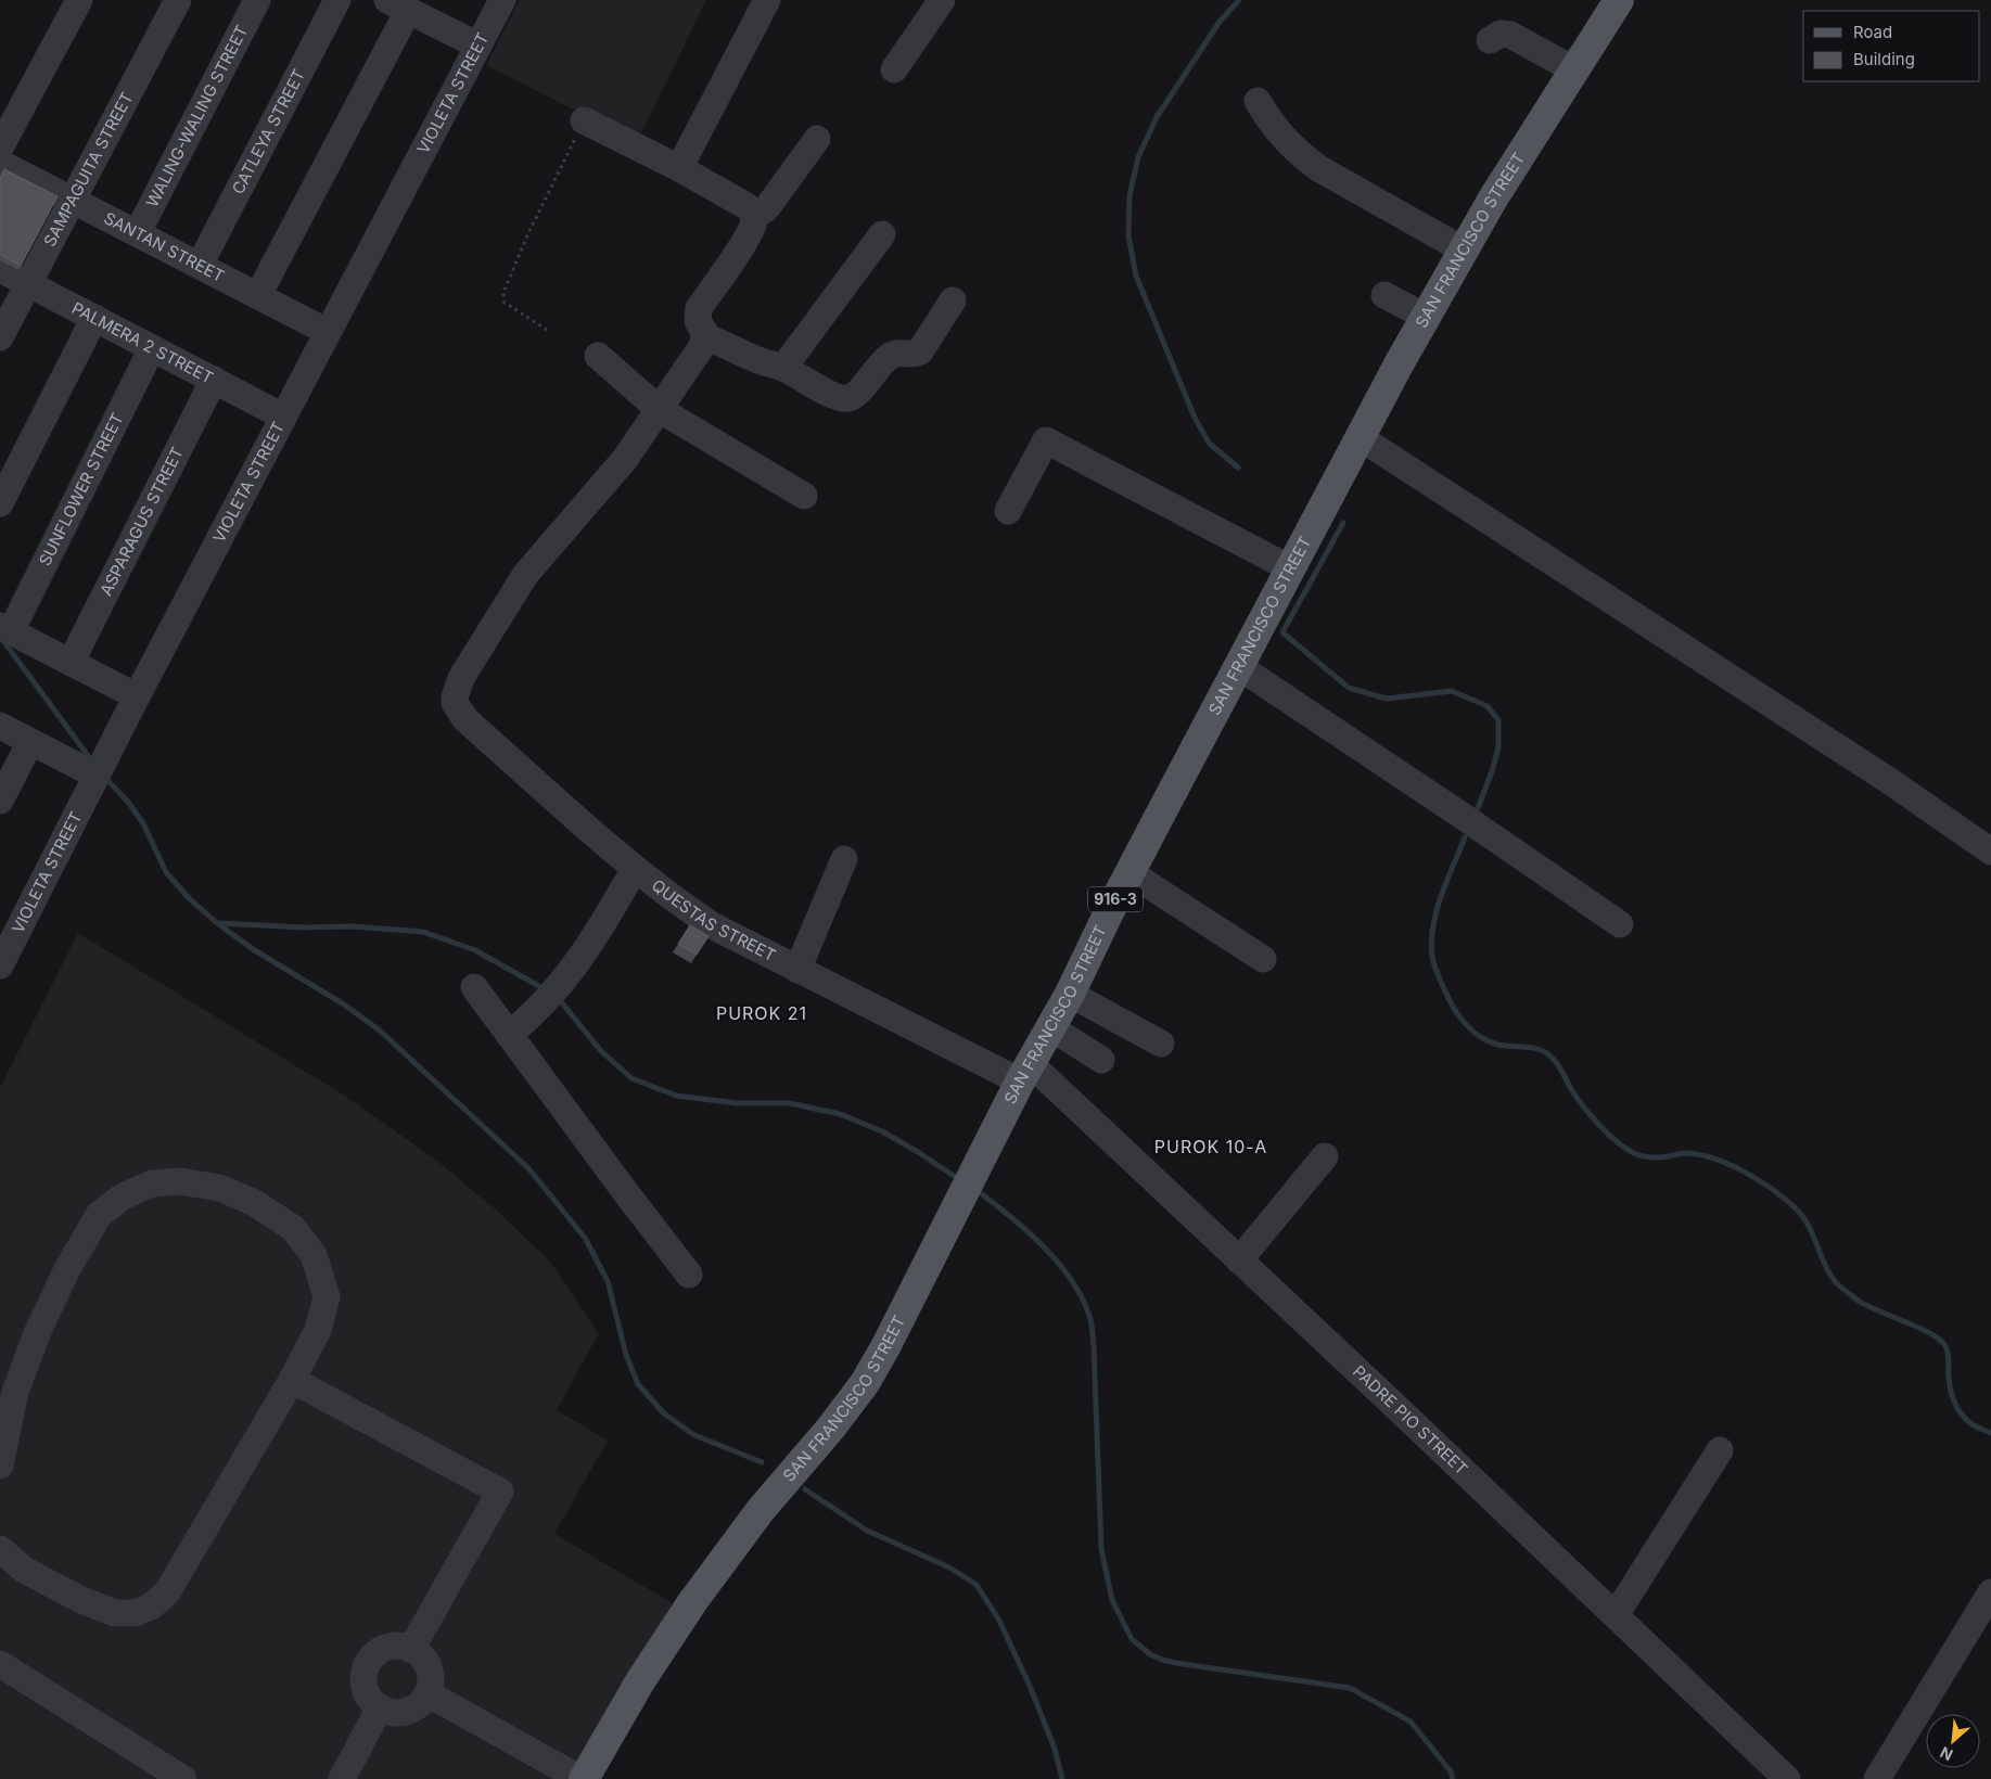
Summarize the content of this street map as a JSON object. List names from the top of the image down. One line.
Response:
{"streets":{"main road":["SAN FRANCISCO STREET","916-3"],"street":["VIOLETA STREET","WALING-WALING STREET","CATLEYA STREET","SAMPAGUITA STREET","SANTAN STREET","PALMERA 2 STREET","SUNFLOWER STREET","ASPARAGUS STREET","QUESTAS STREET","PADRE PIO STREET"]},"crossings":[["VIOLETA STREET","SANTAN STREET"],["VIOLETA STREET","PALMERA 2 STREET"],["WALING-WALING STREET","SANTAN STREET"],["CATLEYA STREET","SANTAN STREET"],["SAMPAGUITA STREET","SANTAN STREET"],["SAMPAGUITA STREET","PALMERA 2 STREET"],["SAN FRANCISCO STREET","QUESTAS STREET"],["SAN FRANCISCO STREET","PADRE PIO STREET"],["PALMERA 2 STREET","SUNFLOWER STREET"],["PALMERA 2 STREET","ASPARAGUS STREET"],["QUESTAS STREET","PADRE PIO STREET"]],"districts":["PUROK 21","PUROK 10-A"],"legend":["Road","Building"],"north":"bottom left"}
